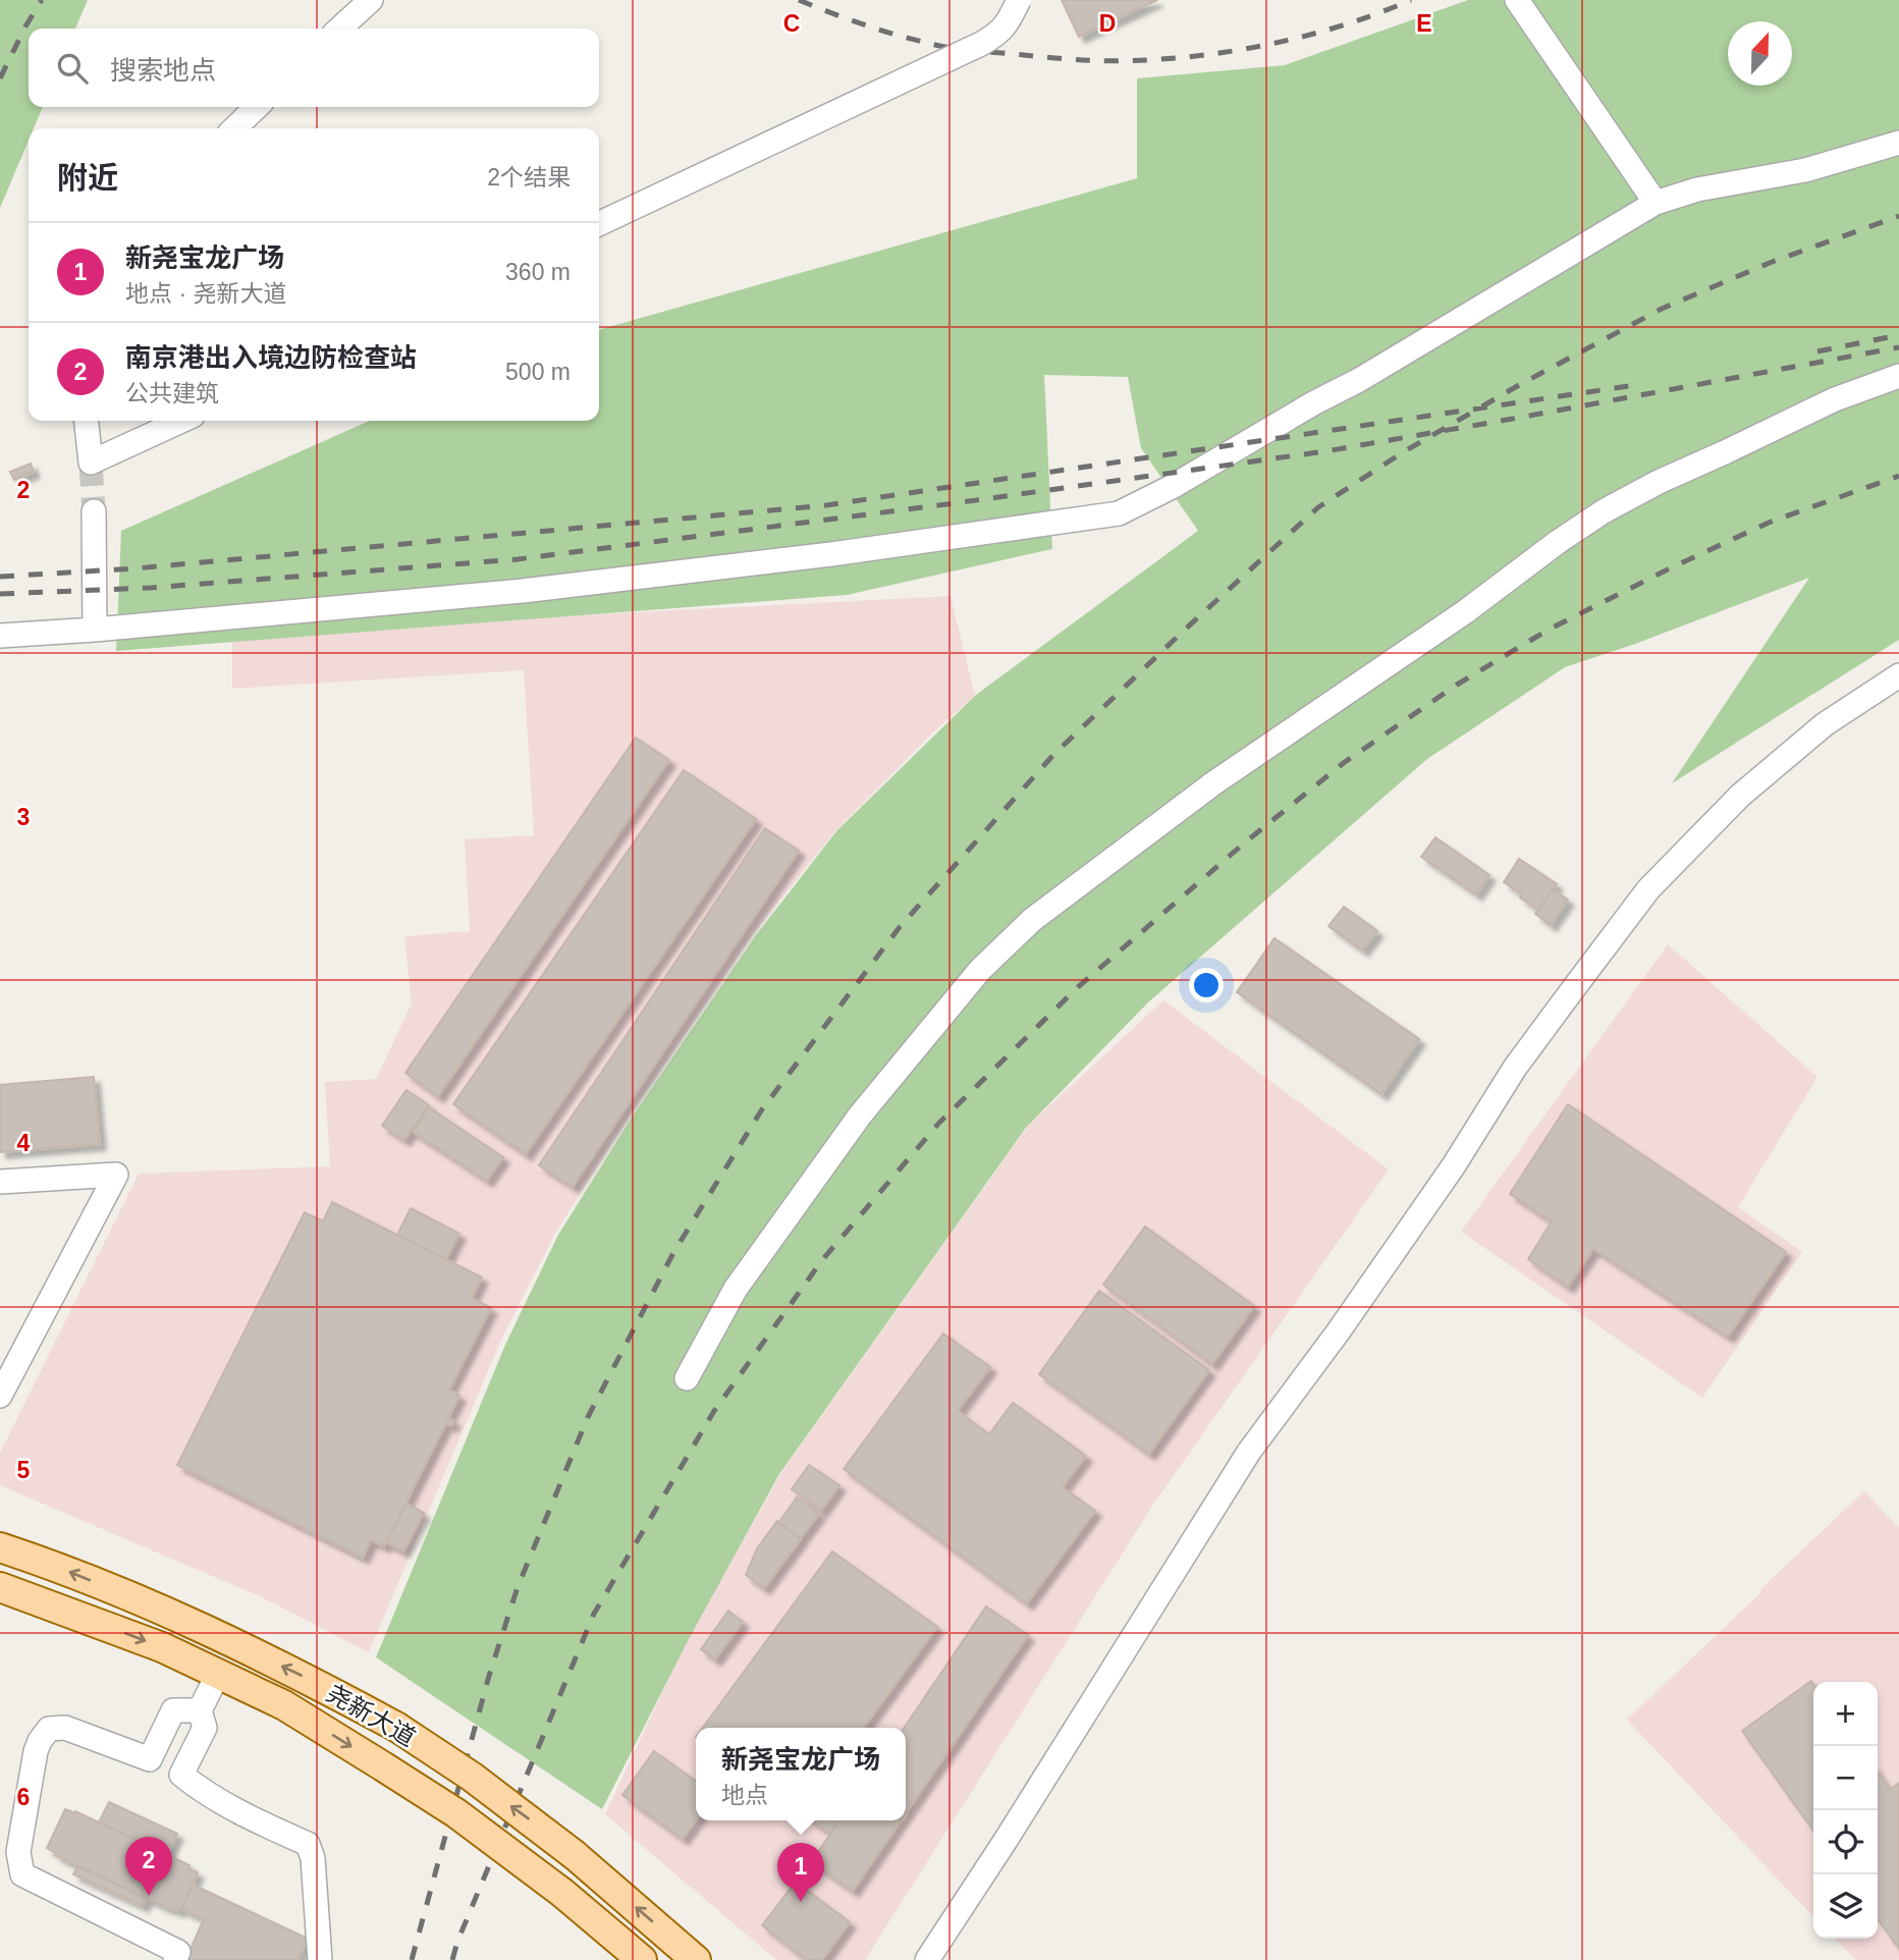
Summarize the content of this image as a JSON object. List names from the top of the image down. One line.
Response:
{"streets":{"main road":["尧新大道"]},"north":"top","page":{"search":"搜索地点","heading":["附近","2个结果"],"list":[{"mark":"1","name":"新尧宝龙广场","note":"地点 · 尧新大道","value":"360 m"},{"mark":"2","name":"南京港出入境边防检查站","note":"公共建筑","value":"500 m"}],"map_buttons":["+","−"],"popup":["新尧宝龙广场","地点"],"pins":["2","1"]},"grid":{"columns":["C","D","E"],"rows":["2","3","4","5","6"]}}
